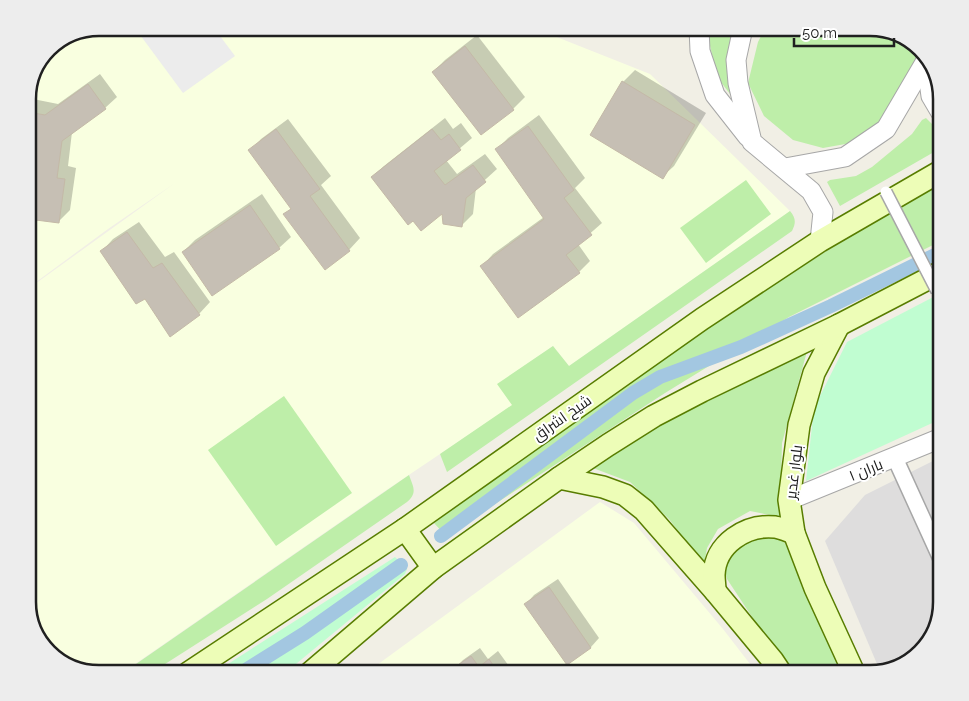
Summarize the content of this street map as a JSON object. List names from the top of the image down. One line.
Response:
{"streets":{"main road":["شیخ اشراق","بلوار غدیر"],"street":["باران ۱"]},"crossings":[["باران ۱","بلوار غدیر"]],"scale_bar":"50 m"}
